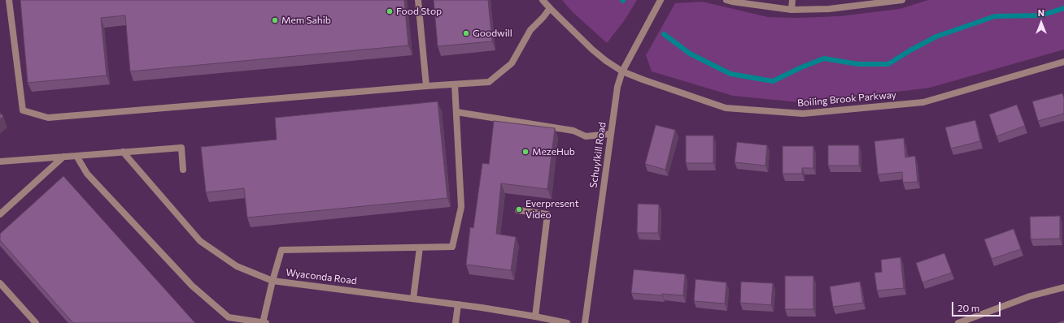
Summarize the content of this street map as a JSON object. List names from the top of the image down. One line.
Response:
{"streets":{"street":["Boiling Brook Parkway","Schuylkill Road","Wyaconda Road"]},"crossings":[["Boiling Brook Parkway","Schuylkill Road"]],"places":["Food Stop","Mem Sahib","Goodwill","MezeHub","Everpresent Video"],"scale_bar":"20 m","north":"top"}
